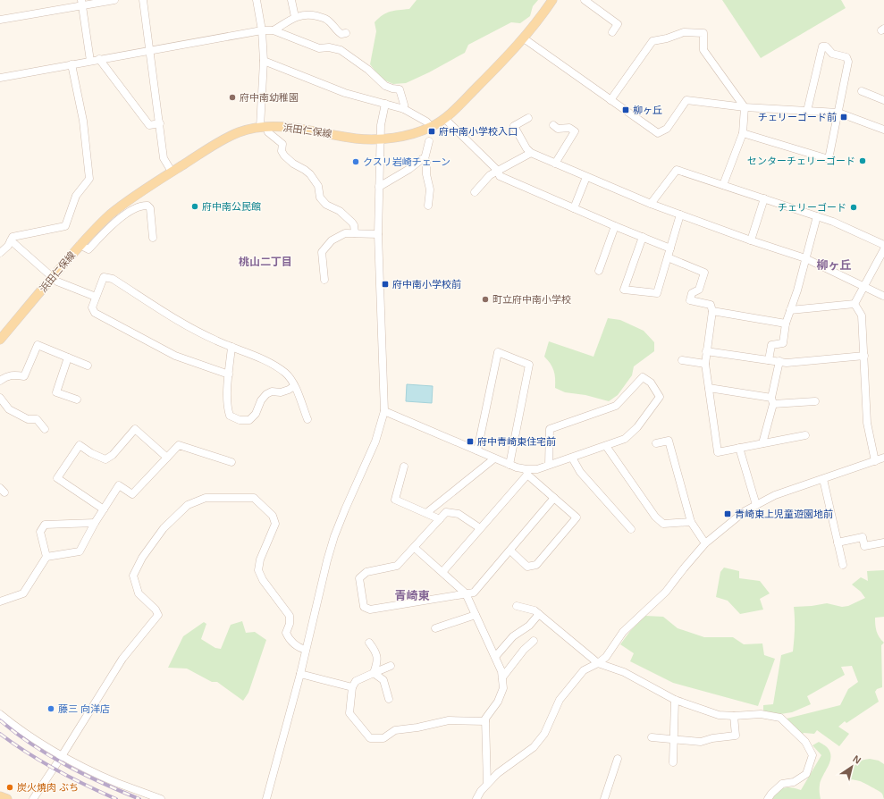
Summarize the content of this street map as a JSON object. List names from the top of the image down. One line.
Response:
{"streets":{"main road":["浜田仁保線"]},"districts":["桃山二丁目","柳ヶ丘","青崎東"],"places":{"other":["府中南幼稚園","センターチェリーゴード","クスリ岩崎チェーン","府中南公民館","チェリーゴード","町立府中南小学校","藤三 向洋店","炭火焼肉 ぶち"],"transit":["柳ヶ丘","チェリーゴード前","府中南小学校入口","府中南小学校前","府中青崎東住宅前","青崎東上児童遊園地前"]},"north":"top right"}
